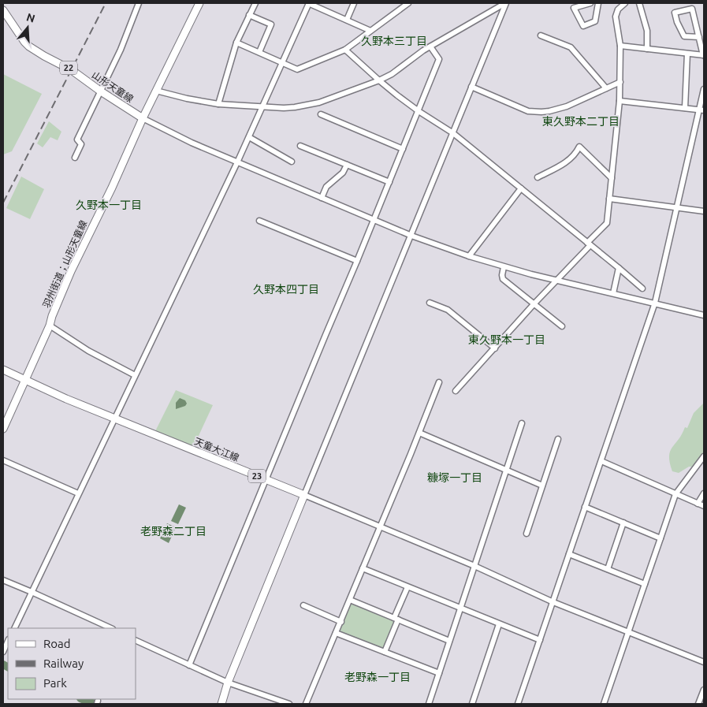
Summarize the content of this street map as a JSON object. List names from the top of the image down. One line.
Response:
{"streets":{"main road":["22","山形天童線","羽州街道；山形天童線","天童大江線","23"]},"crossings":[["山形天童線","羽州街道；山形天童線"],["羽州街道；山形天童線","天童大江線"]],"districts":["久野本三丁目","東久野本二丁目","久野本一丁目","久野本四丁目","東久野本一丁目","糠塚一丁目","老野森二丁目","老野森一丁目"],"legend":["Road","Railway","Park"],"north":"top"}
